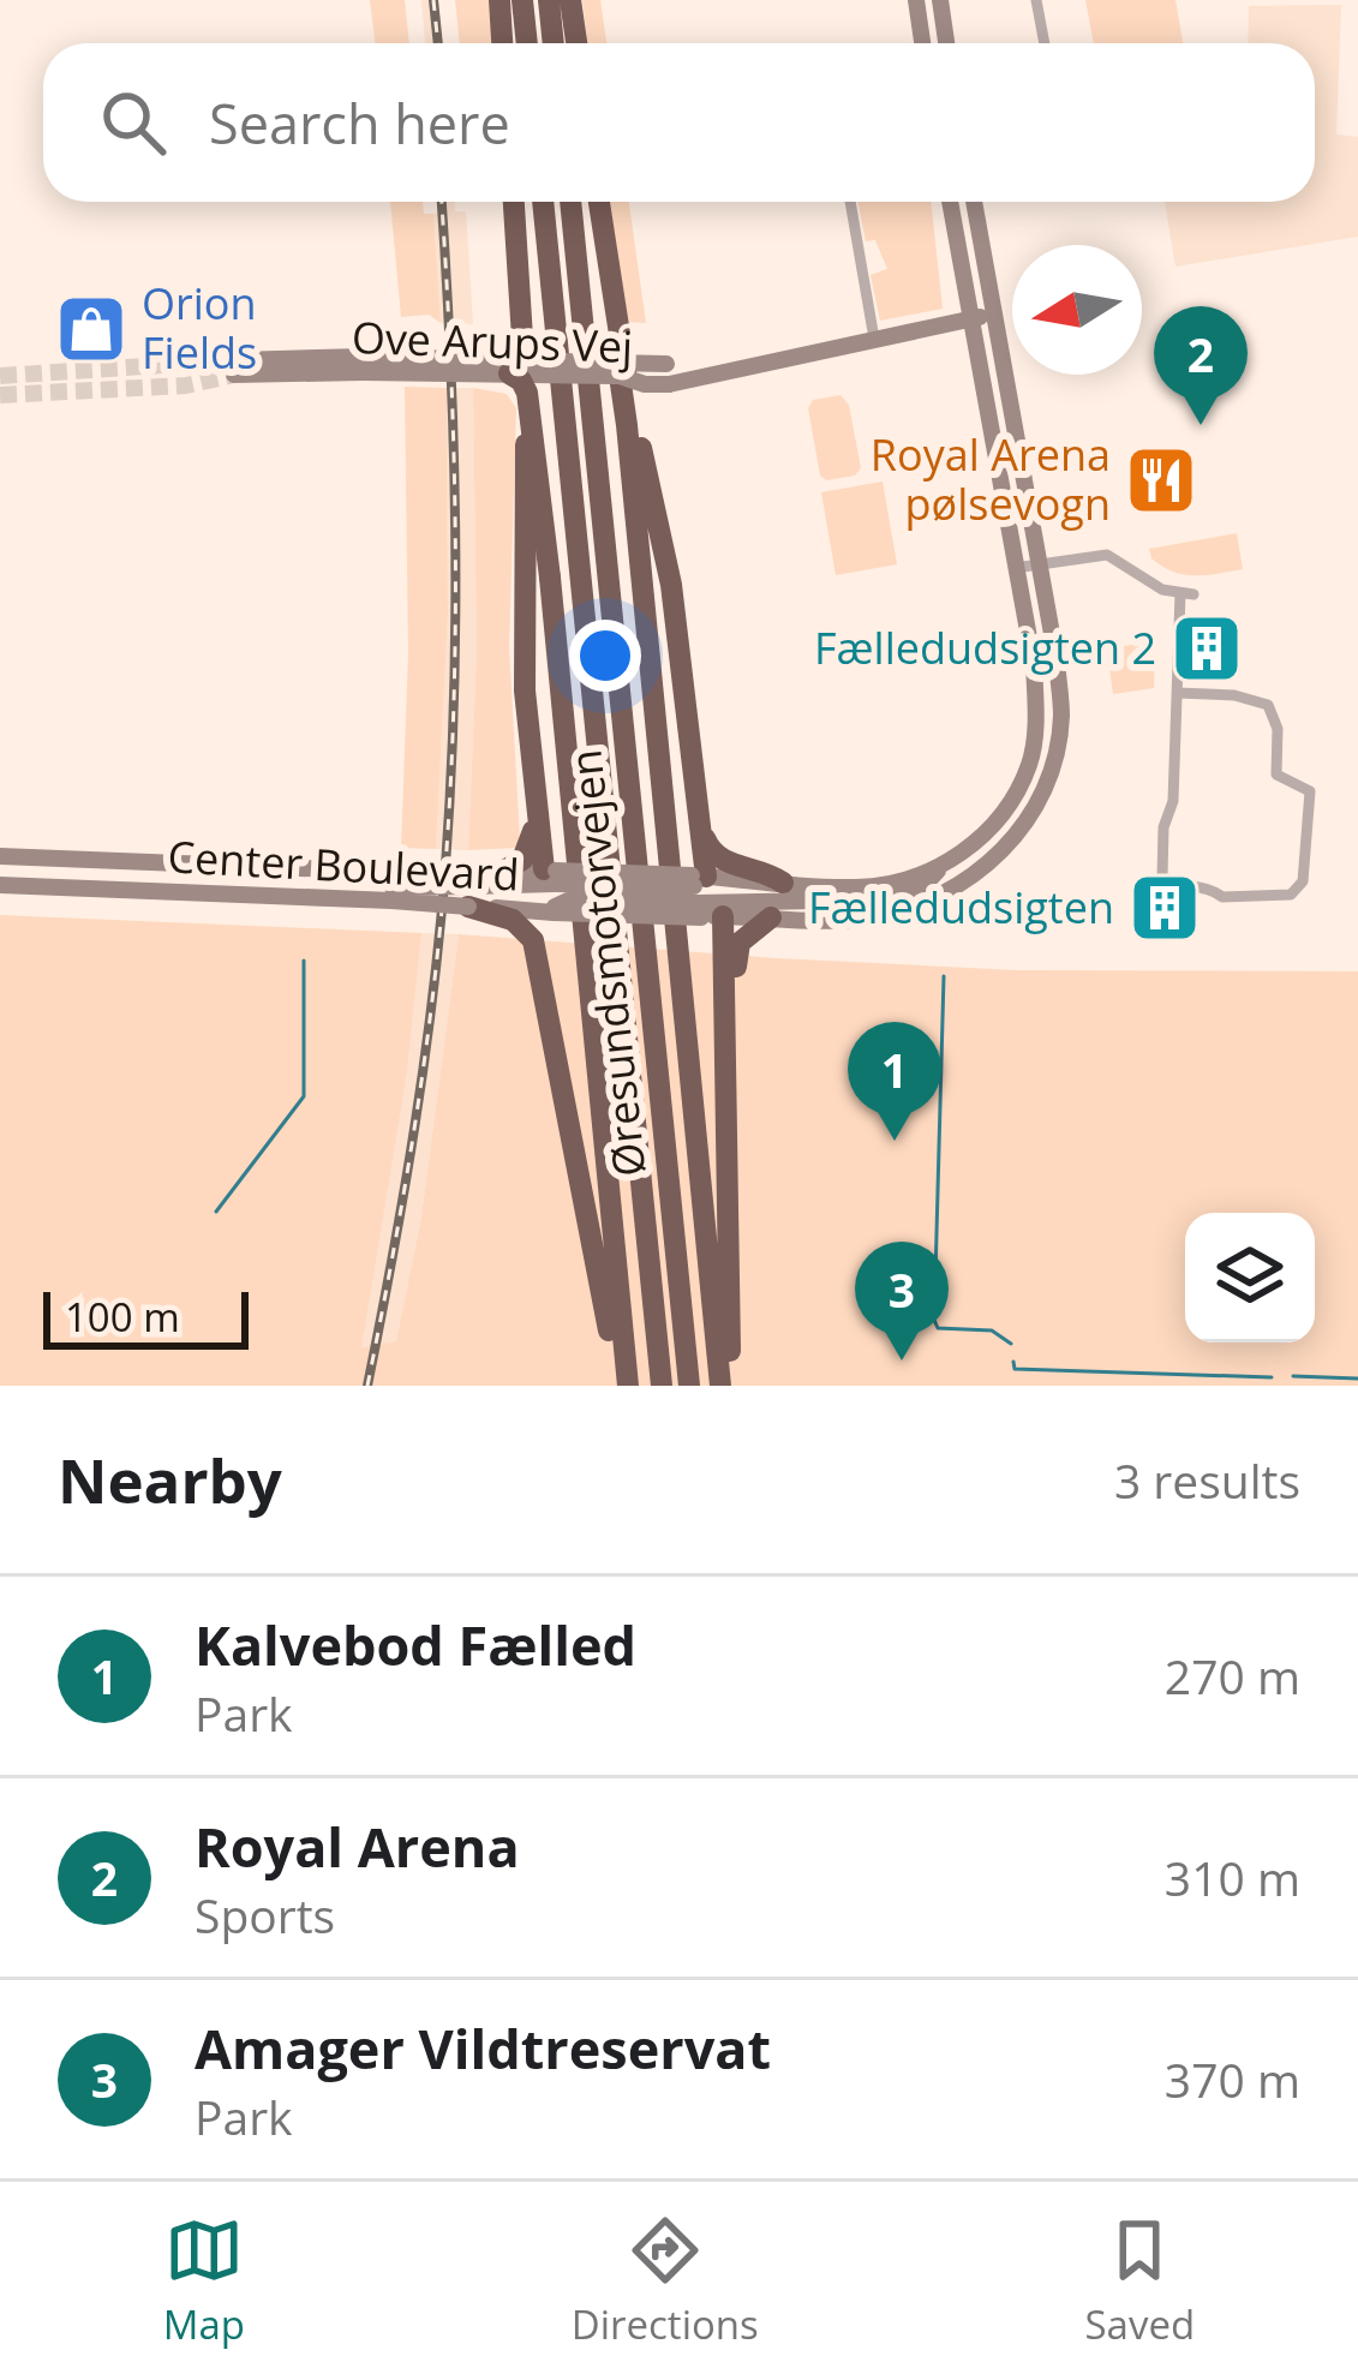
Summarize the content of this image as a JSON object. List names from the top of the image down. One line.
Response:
{"streets":{"highway":["Øresundsmotorvejen"],"street":["Ove Arups Vej","Center Boulevard"]},"crossings":[["Ove Arups Vej","Center Boulevard"]],"places":{"shop":["Orion Fields"],"restaurant":["Royal Arena pølsevogn"],"building":["Fælledudsigten 2","Fælledudsigten"]},"scale_bar":"100 m","north":"left","page":{"search":"Search here","pins":["2","1","3"],"scale":"100 m","heading":["Nearby","3 results"],"list":[{"mark":"1","name":"Kalvebod Fælled","note":"Park","value":"270 m"},{"mark":"2","name":"Royal Arena","note":"Sports","value":"310 m"},{"mark":"3","name":"Amager Vildtreservat","note":"Park","value":"370 m"}],"nav":["Map","Directions","Saved"]}}
